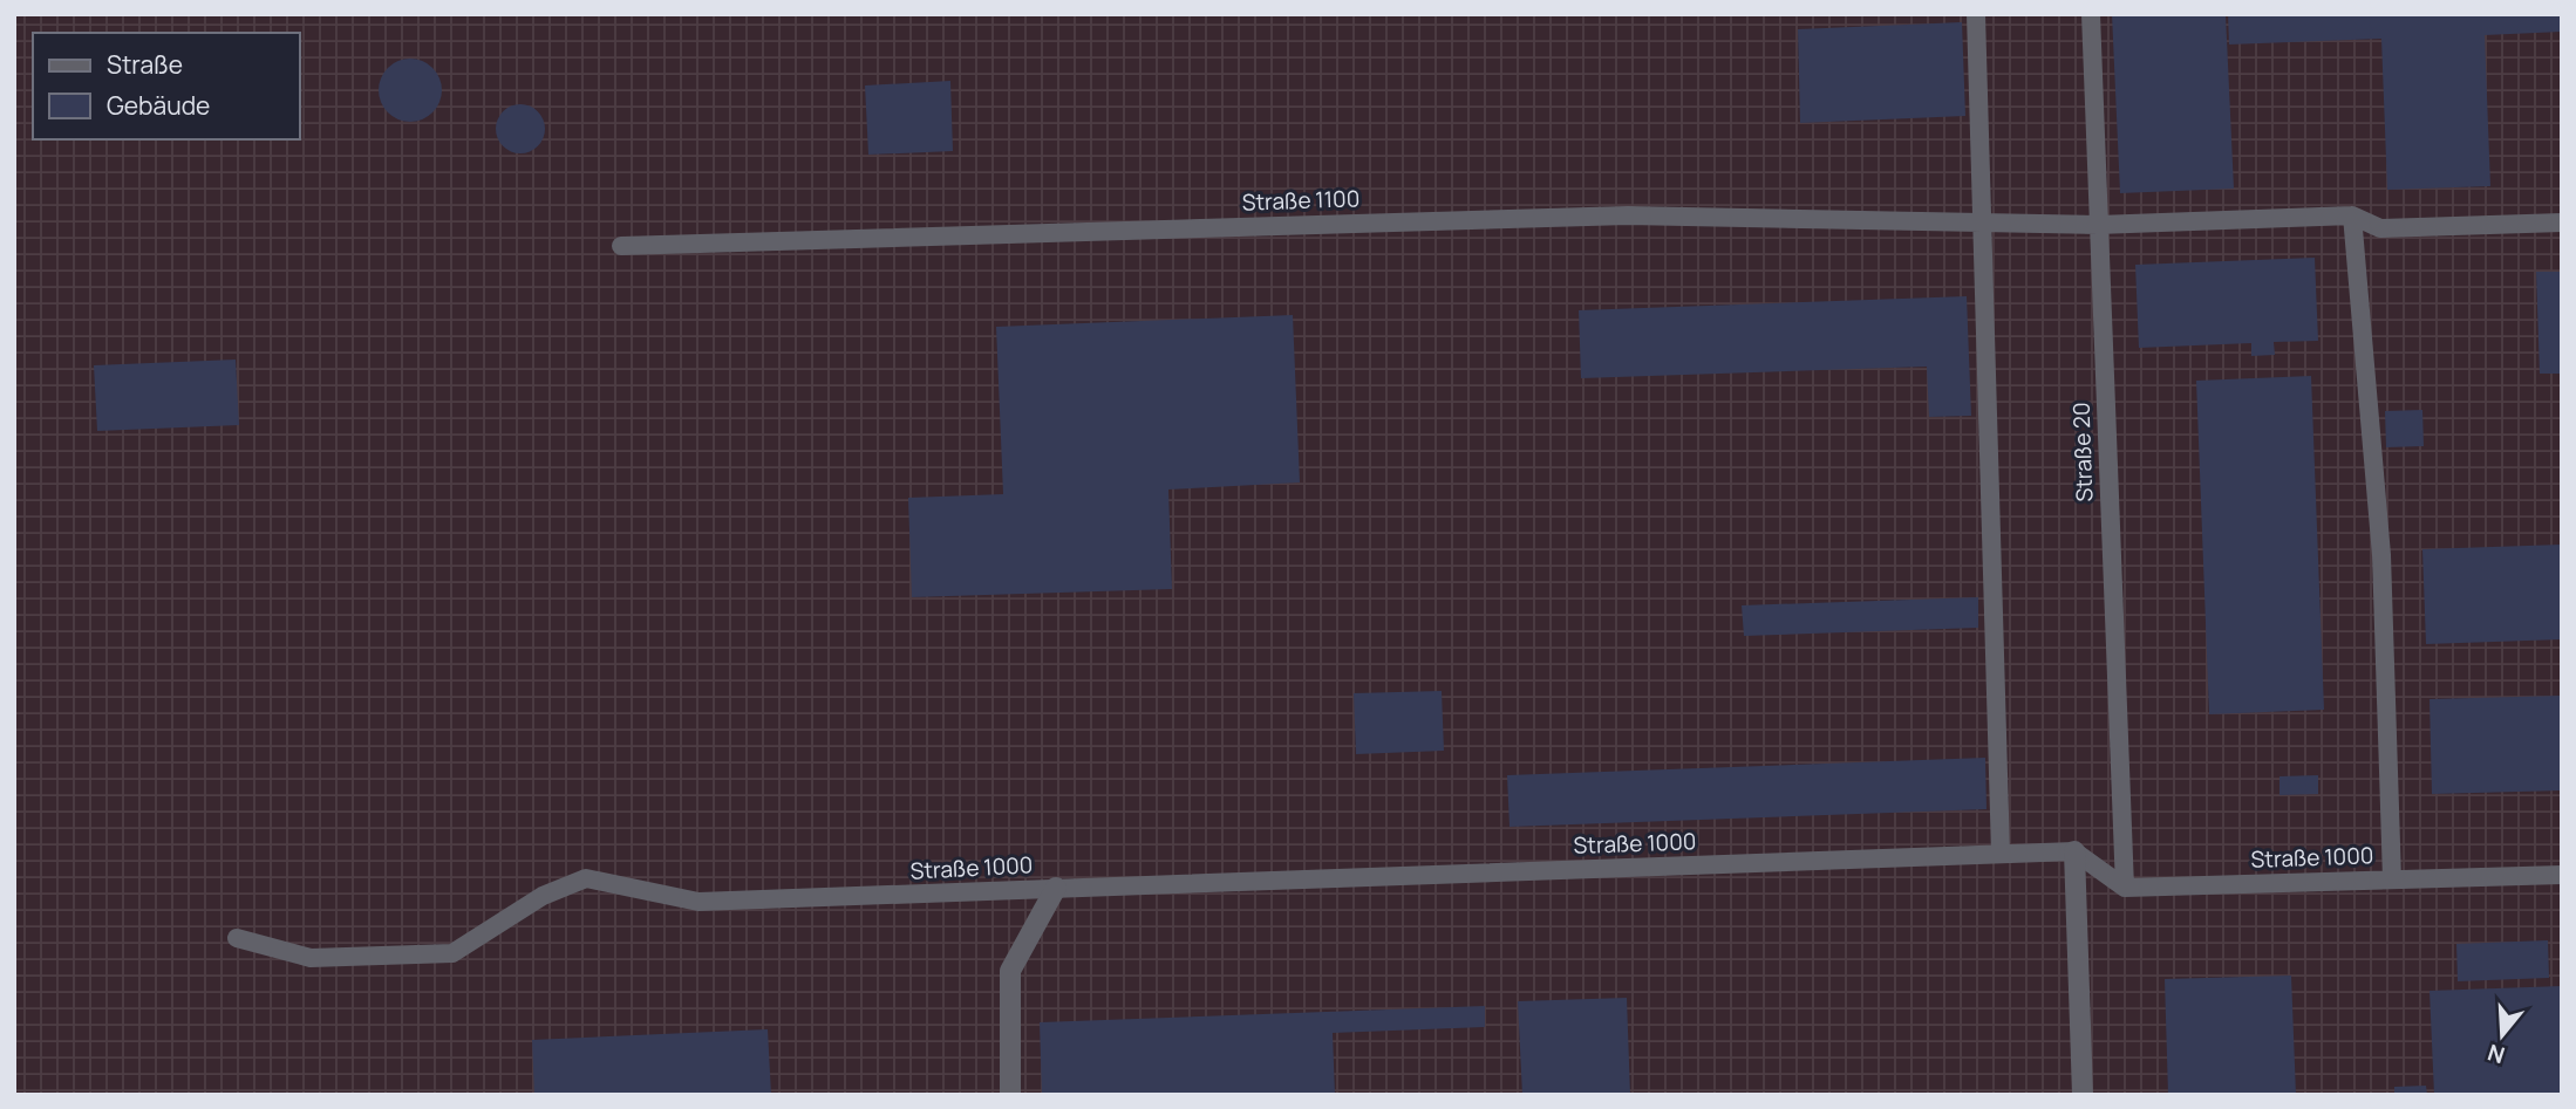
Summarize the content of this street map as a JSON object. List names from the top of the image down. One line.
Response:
{"streets":{"lane":["Straße 1100","Straße 20","Straße 1000"]},"crossings":[["Straße 1100","Straße 20"],["Straße 20","Straße 1000"]],"legend":["Straße","Gebäude"],"north":"bottom"}
